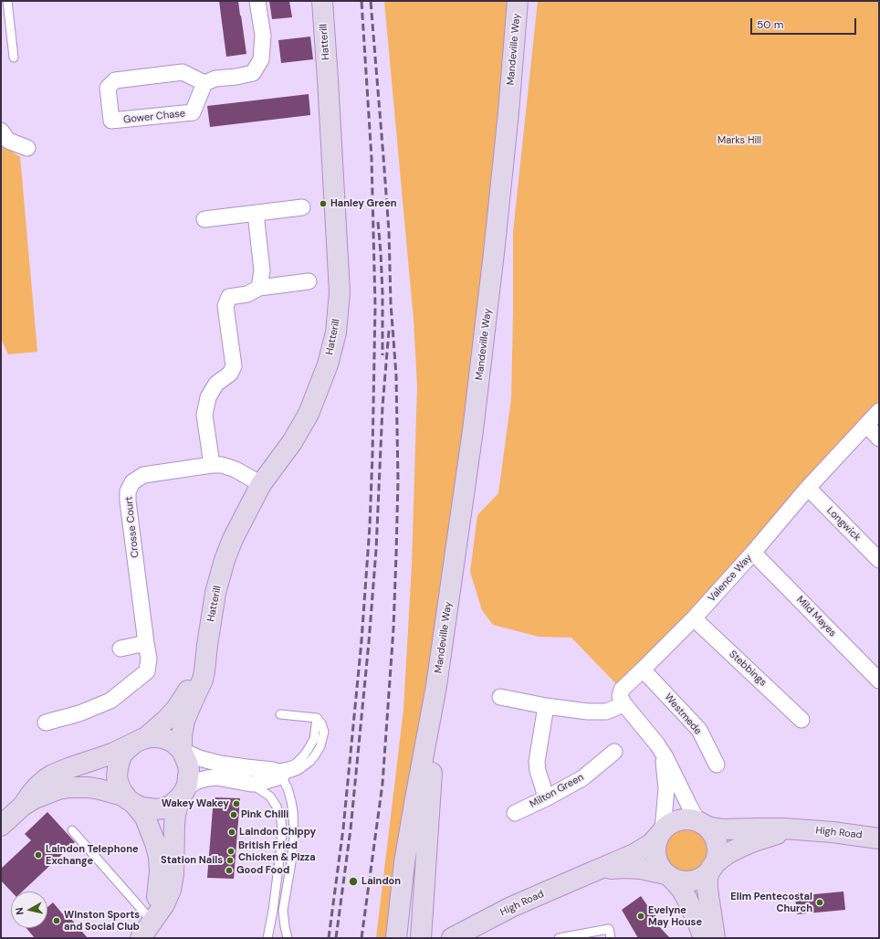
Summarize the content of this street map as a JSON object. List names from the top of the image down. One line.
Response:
{"streets":{"street":["Hatterill","Mandeville Way","Gower Chase","Longwick","Crosse Court","Valence Way","Mild Mayes","Stebbings","Westmede","Milton Green","High Road"]},"crossings":[["Hatterill","Crosse Court"],["Longwick","Valence Way"],["Valence Way","Mild Mayes"],["Valence Way","Stebbings"],["Valence Way","Westmede"]],"parks":["Marks Hill"],"places":["Hanley Green","Wakey Wakey","Pink Chilli","Laindon Chippy","British Fried Chicken & Pizza","Laindon Telephone Exchange","Station Nails","Good Food","Laindon","Elim Pentecostal Church","Evelyne May House","Winston Sports and Social Club"],"scale_bar":"50 m","north":"left"}
